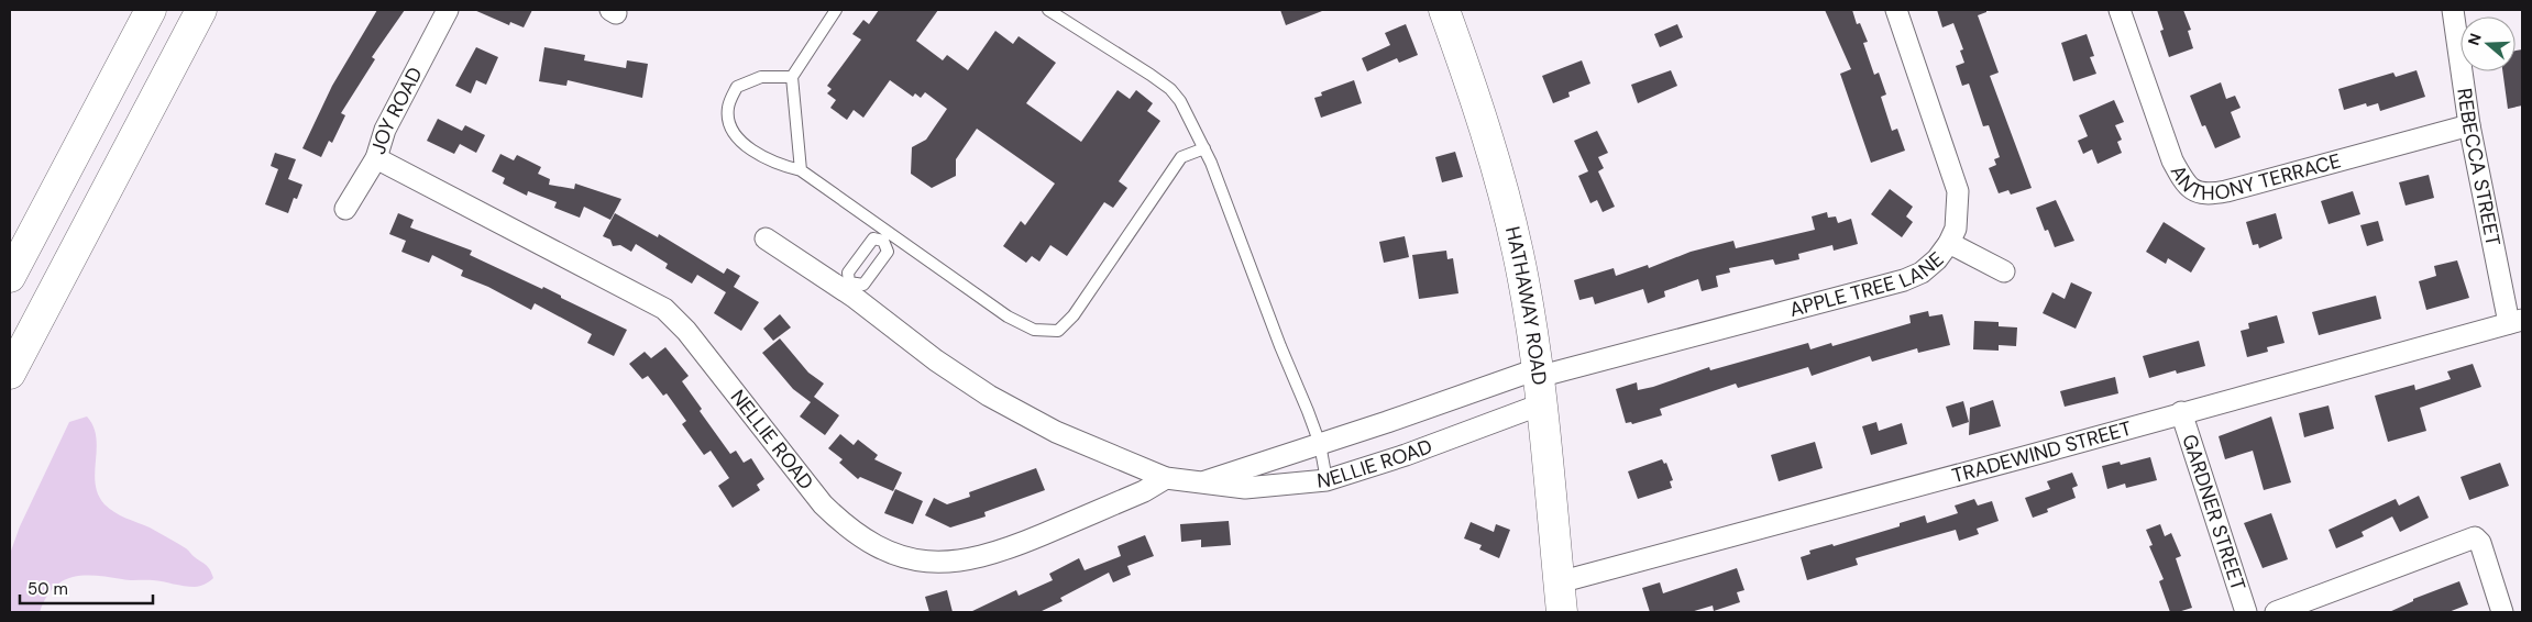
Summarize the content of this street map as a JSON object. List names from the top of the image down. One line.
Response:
{"streets":{"main road":["HATHAWAY ROAD"],"street":["JOY ROAD","ANTHONY TERRACE","REBECCA STREET","APPLE TREE LANE","NELLIE ROAD","TRADEWIND STREET","GARDNER STREET"]},"crossings":[["JOY ROAD","NELLIE ROAD"],["ANTHONY TERRACE","REBECCA STREET"],["REBECCA STREET","TRADEWIND STREET"],["APPLE TREE LANE","HATHAWAY ROAD"],["APPLE TREE LANE","NELLIE ROAD"],["HATHAWAY ROAD","NELLIE ROAD"],["HATHAWAY ROAD","TRADEWIND STREET"],["TRADEWIND STREET","GARDNER STREET"]],"scale_bar":"50 m","north":"left"}
